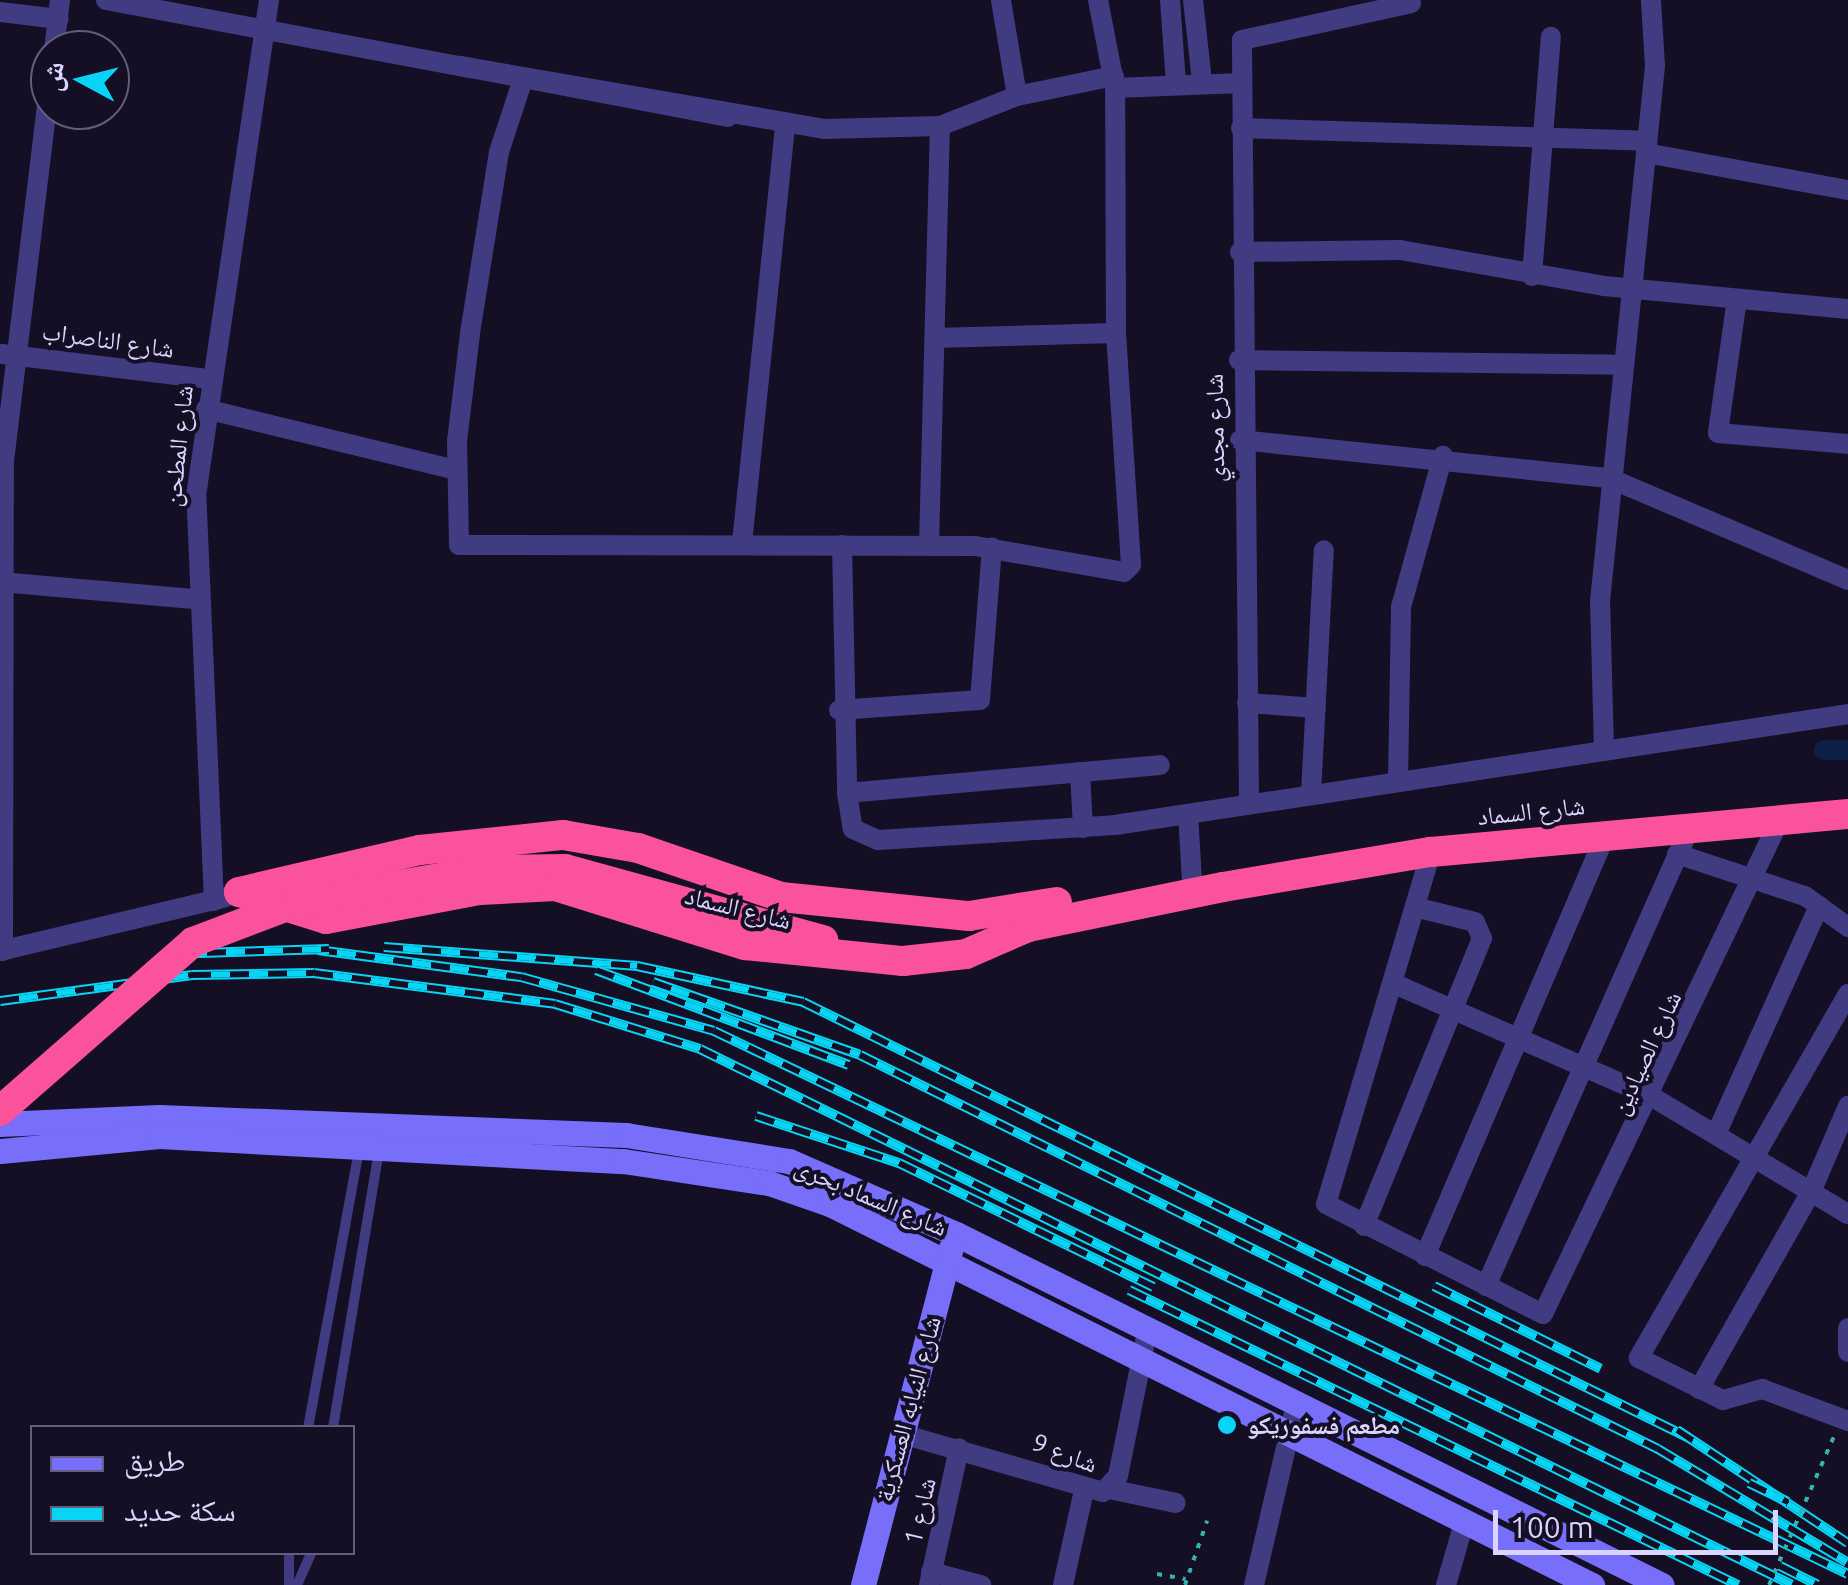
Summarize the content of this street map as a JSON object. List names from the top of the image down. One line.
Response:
{"streets":{"highway":["شارع السماد"],"street":["شارع الناصراب","شارع مجدي","شارع المطحن","شارع الصيادين","شارع السماد بحرى","شارع النيابه العسكرية","شارع 9","شارع 1"]},"crossings":[["شارع الناصراب","شارع المطحن"],["شارع المطحن","شارع السماد"],["شارع السماد","شارع الصيادين"],["شارع السماد بحرى","شارع النيابه العسكرية"],["شارع السماد بحرى","شارع 9"],["شارع النيابه العسكرية","شارع 9"],["شارع 9","شارع 1"]],"places":["مطعم فسفوريكو"],"legend":["طريق","سكة حديد"],"scale_bar":"100 m","north":"left"}
